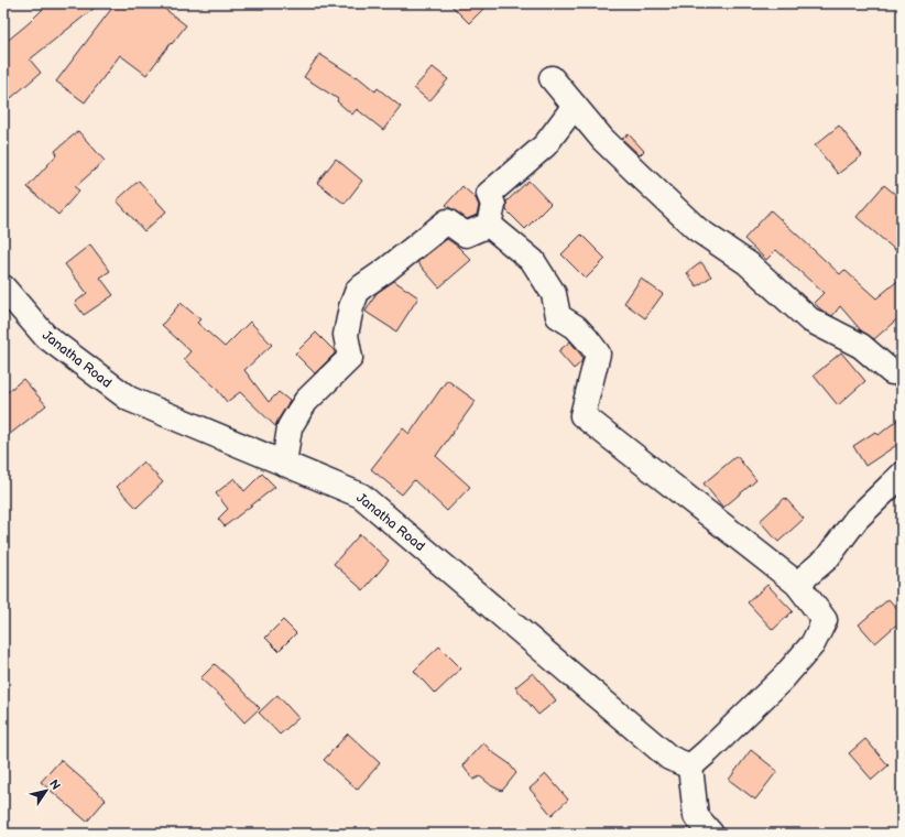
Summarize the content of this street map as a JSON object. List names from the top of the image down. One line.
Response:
{"streets":{"street":["Janatha Road"]},"north":"top right"}
